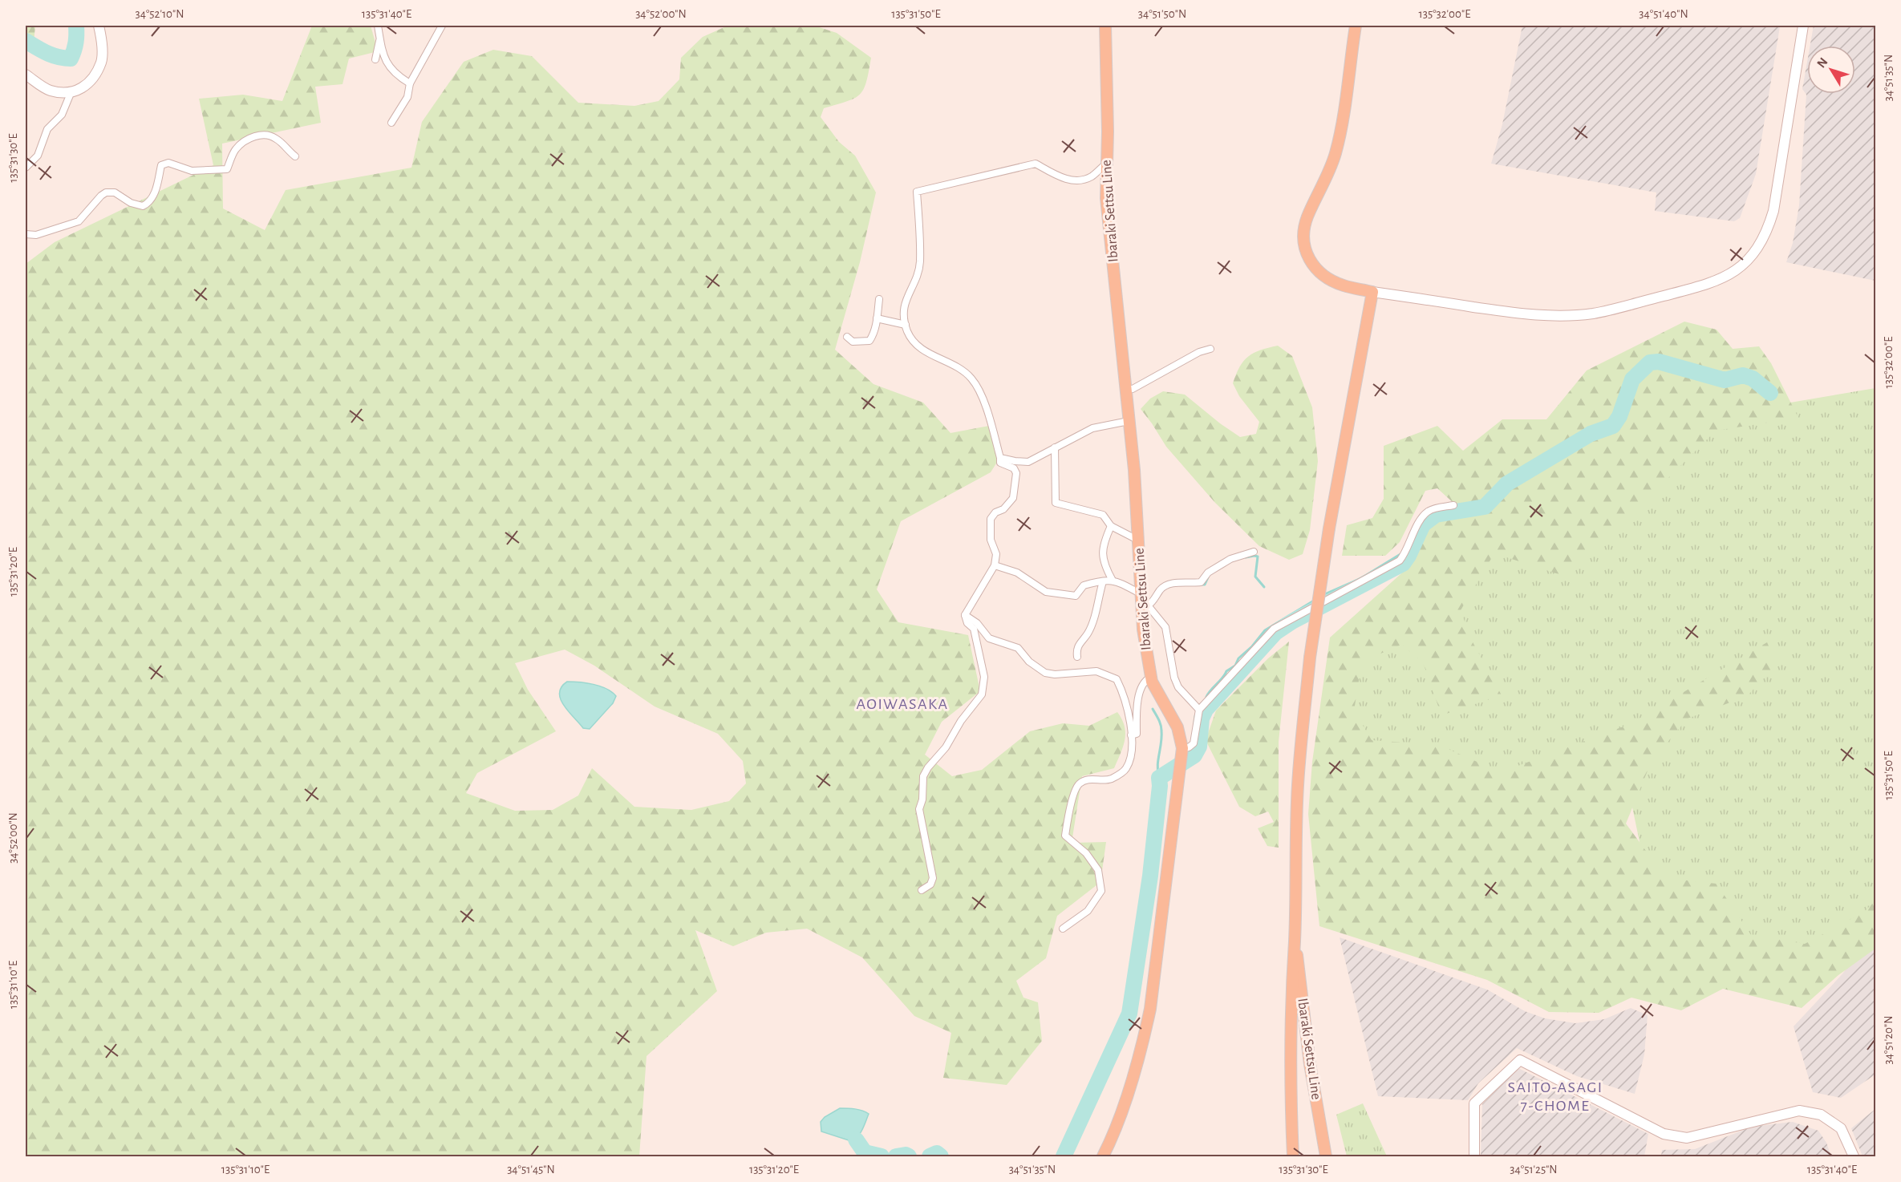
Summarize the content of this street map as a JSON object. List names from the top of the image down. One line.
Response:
{"streets":{"main road":["Ibaraki Settsu Line"]},"districts":["AOIWASAKA","SAITO-ASAGI 7-CHOME"],"north":"top left","coordinates":["34°52'10\"N","135°31'40\"E","34°52'00\"N","135°31'50\"E","34°51'50\"N","135°32'00\"E","34°51'40\"N","34°51'35\"N","135°31'30\"E","135°31'20\"E","135°31'10\"E","34°51'20\"N","34°51'45\"N","34°51'25\"N"]}
